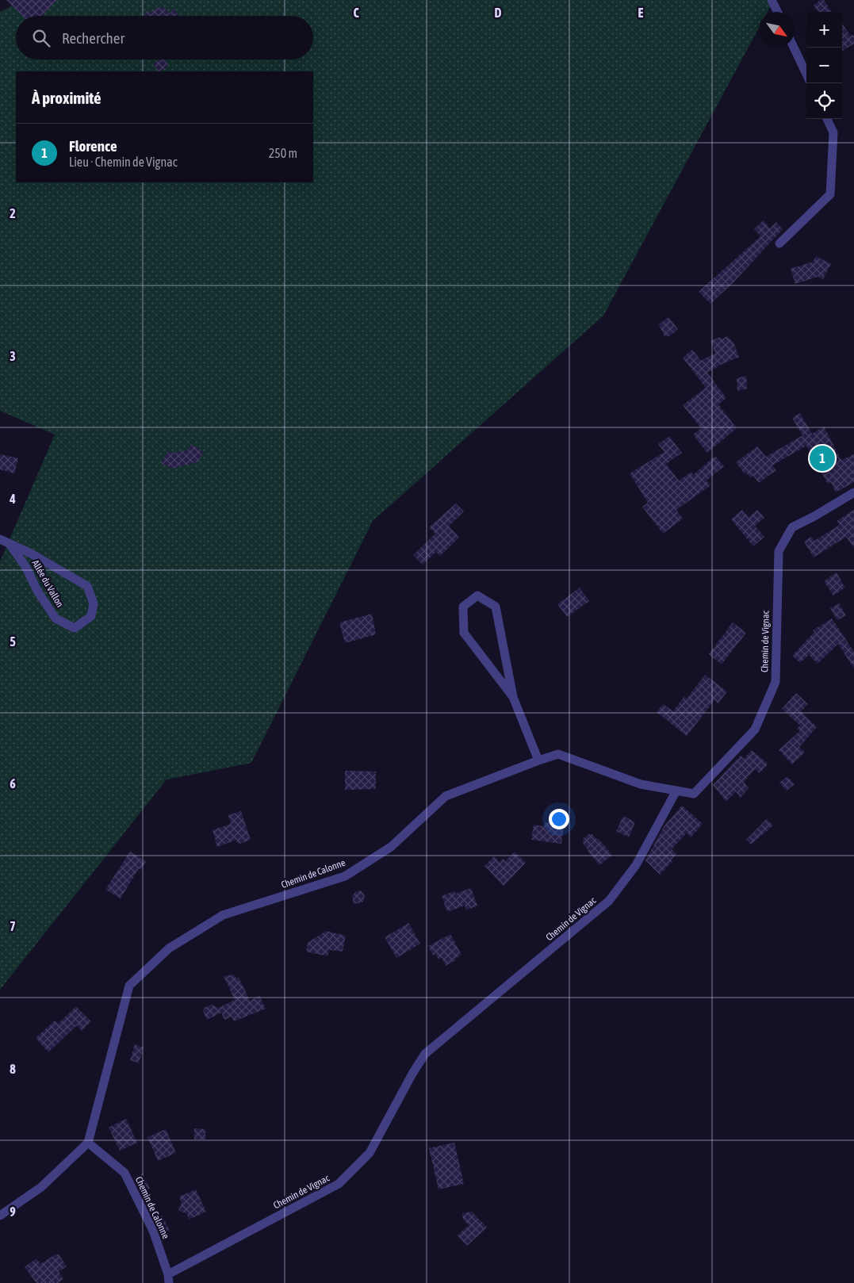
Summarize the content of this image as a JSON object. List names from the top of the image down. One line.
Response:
{"streets":{"street":["Allée du Vallon","Chemin de Vignac","Chemin de Calonne"]},"crossings":[["Chemin de Vignac","Chemin de Calonne"]],"north":"bottom right","page":{"map_buttons":["+","−"],"search":"Rechercher","heading":"À proximité","list":[{"mark":"1","name":"Florence","note":"Lieu · Chemin de Vignac","value":"250 m"}],"pins":"1"},"grid":{"columns":["C","D","E"],"rows":["2","3","4","5","6","7","8","9"]}}
